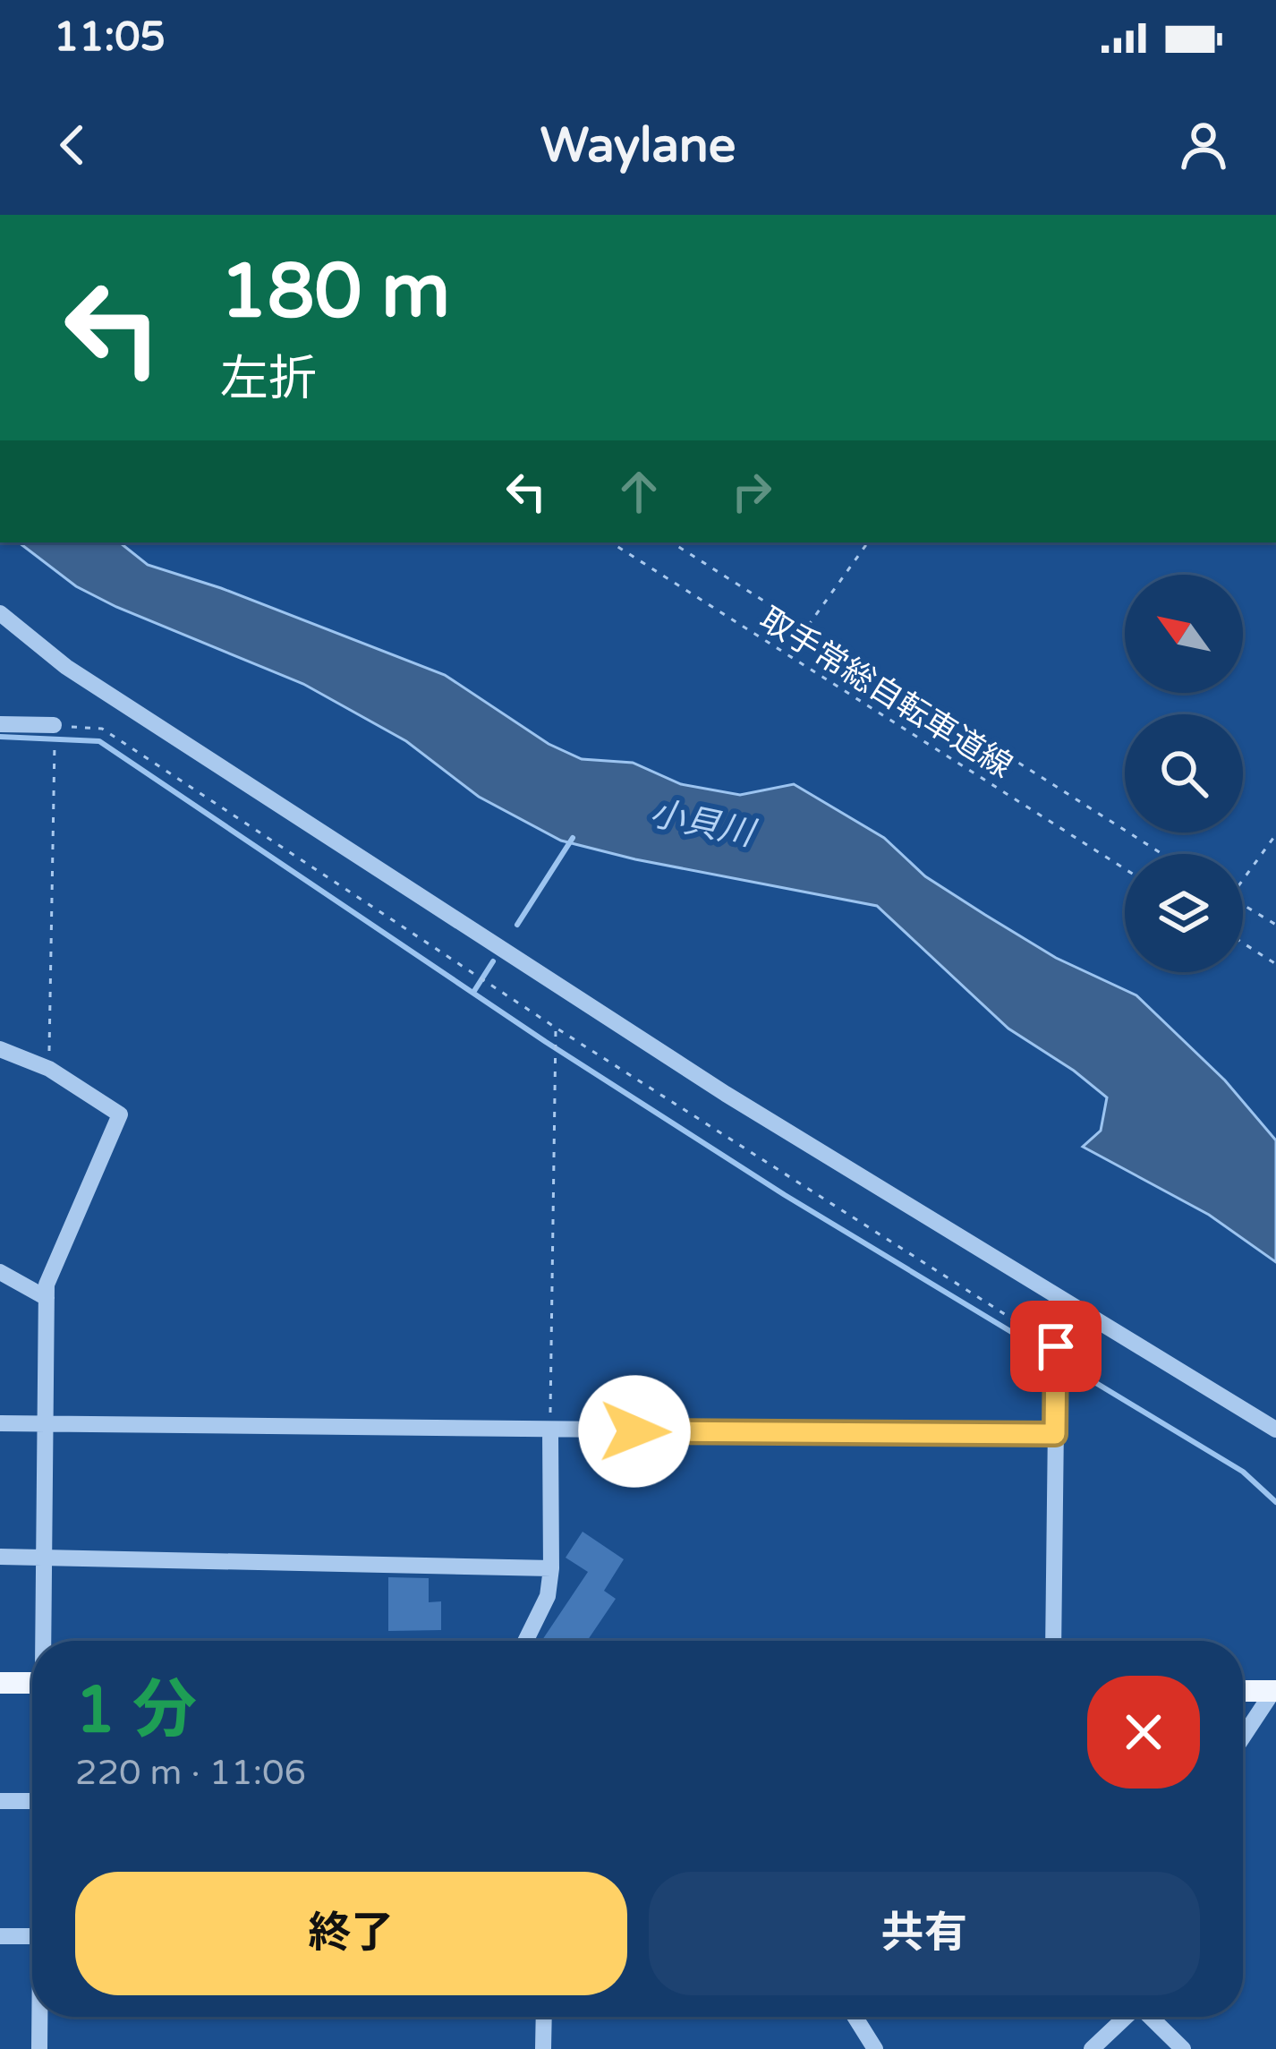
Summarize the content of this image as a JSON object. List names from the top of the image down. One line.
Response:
{"streets":{"path":["取手常総自転車道線"]},"water":["小貝川"],"north":"top left","page":{"status":"11:05","header":"Waylane","turn":["180 m","左折"],"heading":["1 分","220 m · 11:06"],"buttons":["終了","共有"]}}
